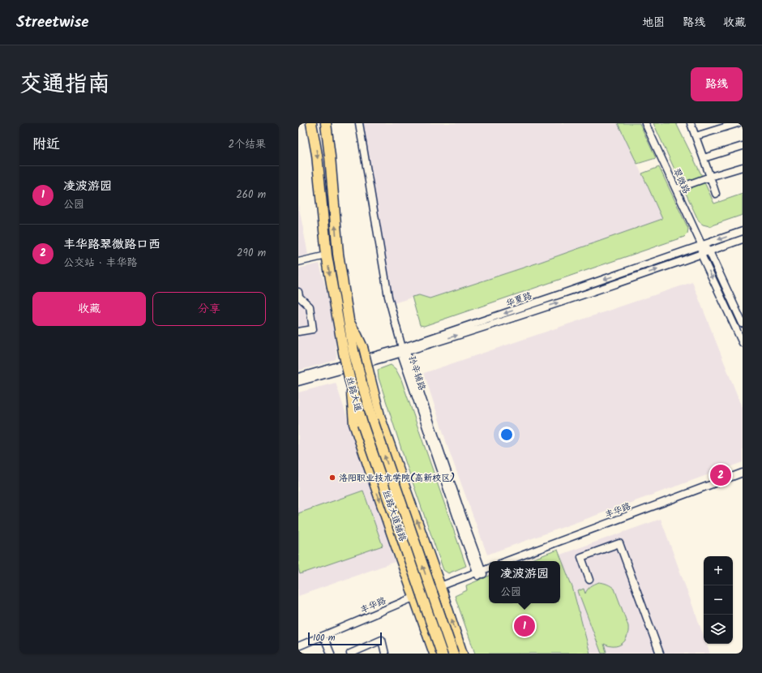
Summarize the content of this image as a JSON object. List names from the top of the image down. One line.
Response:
{"streets":{"highway":["丝路大道"],"main road":["丝路大道辅路"],"street":["翠微路","华夏路","孙辛辅路","丰华路"]},"crossings":[["翠微路","华夏路"],["华夏路","孙辛辅路"],["孙辛辅路","丰华路"],["丝路大道","丝路大道辅路"],["丰华路","丝路大道辅路"]],"places":["洛阳职业技术学院(高新校区)"],"scale_bar":"100 m","page":{"header":"Streetwise","nav":["地图","路线","收藏"],"title":"交通指南","buttons":["路线",["收藏","分享"]],"heading":["附近","2个结果"],"list":[{"mark":"1","name":"凌波游园","note":"公园","value":"260 m"},{"mark":"2","name":"丰华路翠微路口西","note":"公交站 · 丰华路","value":"290 m"}],"pins":["2","1"],"map_buttons":["+","−"],"popup":["凌波游园","公园"],"scale":"100 m"}}
